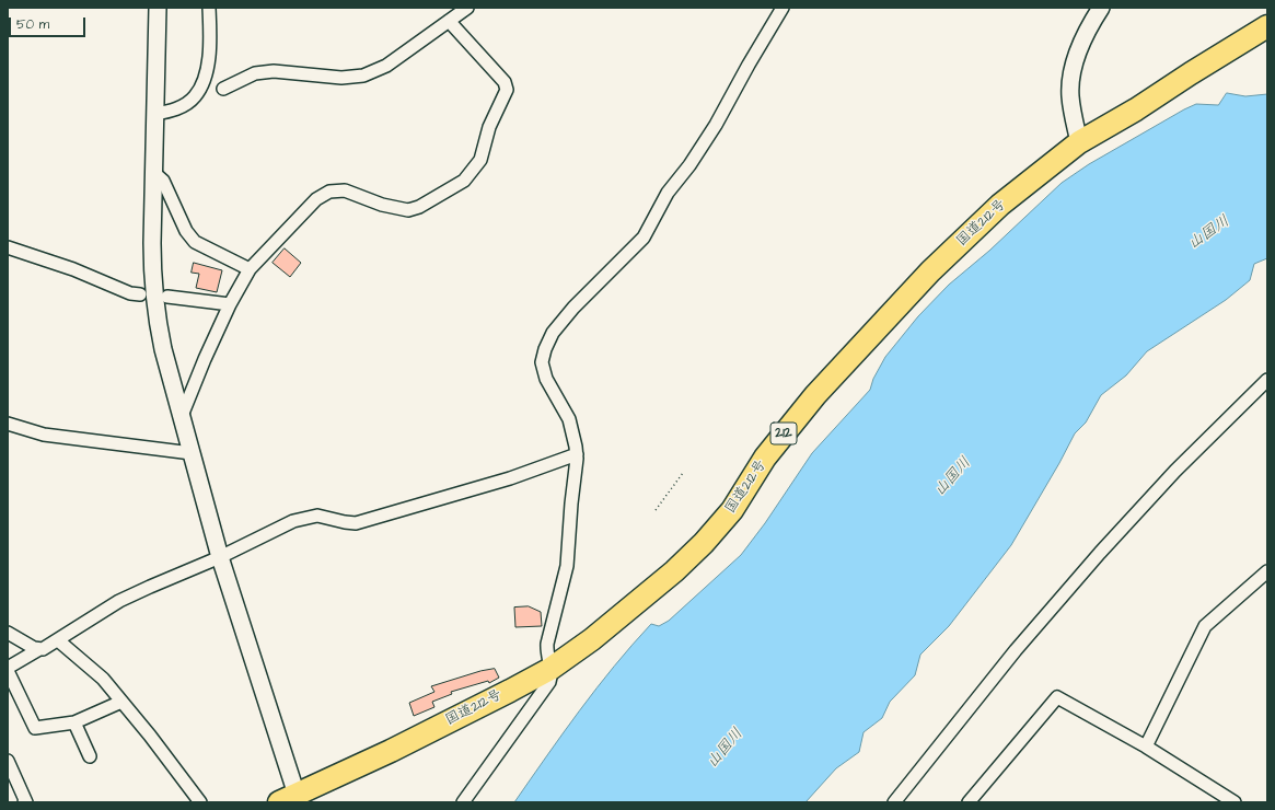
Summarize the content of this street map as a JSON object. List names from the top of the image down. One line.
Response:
{"streets":{"highway":["国道212号","212"]},"water":["山国川"],"scale_bar":"50 m"}
